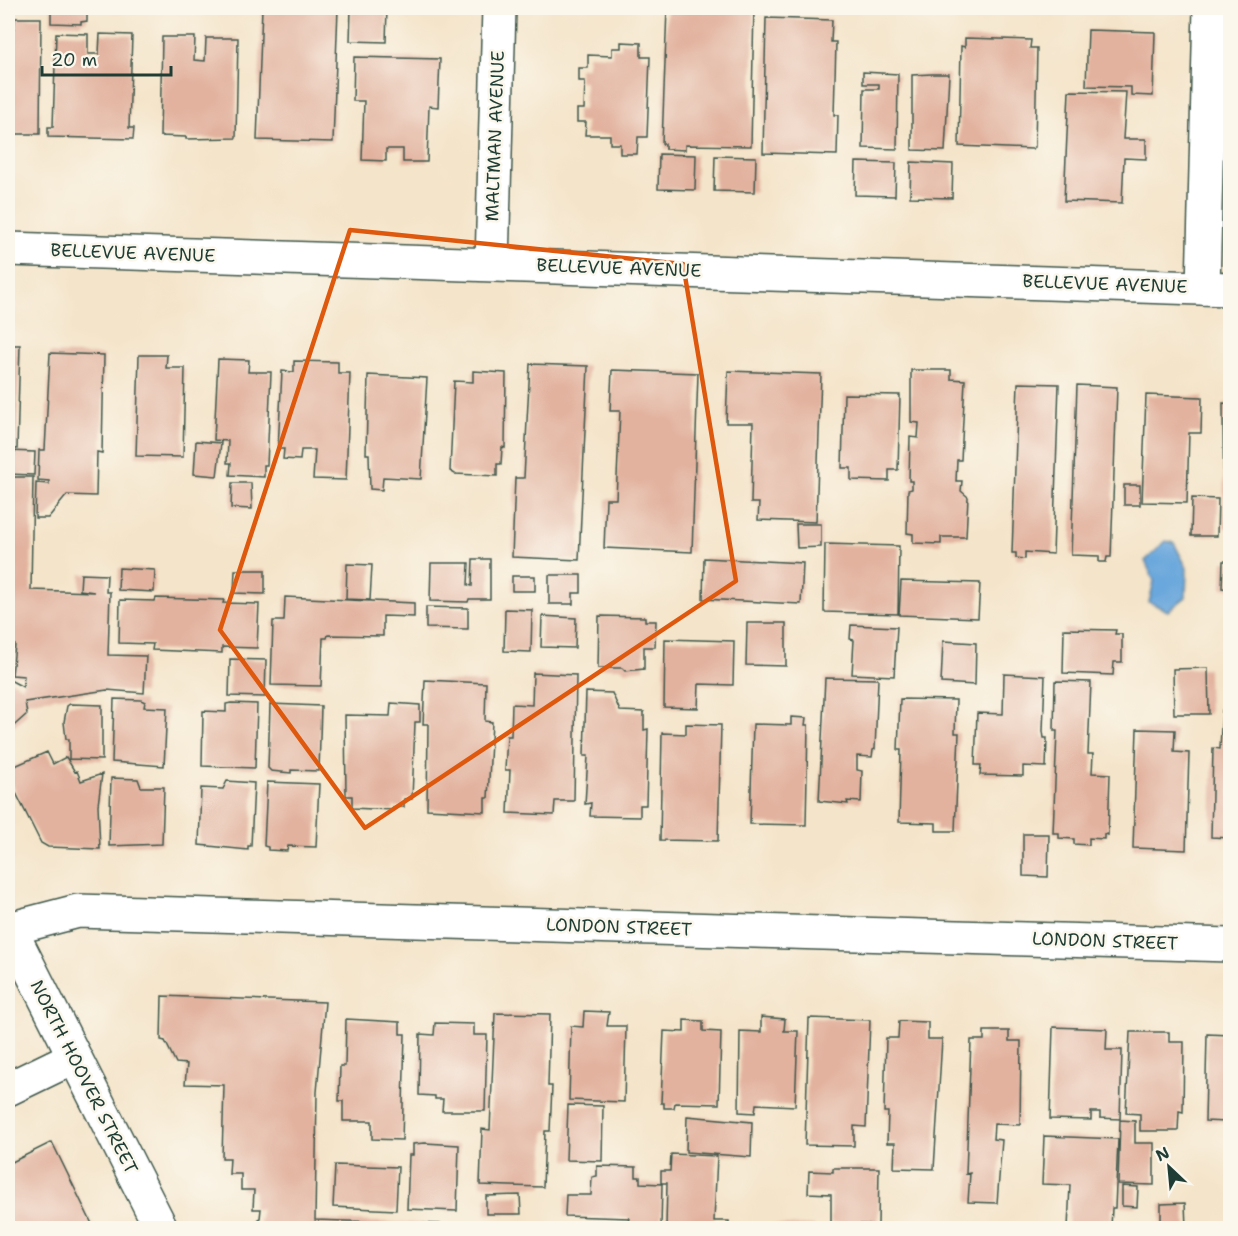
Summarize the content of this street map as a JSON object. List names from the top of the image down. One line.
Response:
{"streets":{"street":["MALTMAN AVENUE","BELLEVUE AVENUE","LONDON STREET","NORTH HOOVER STREET"]},"crossings":[["MALTMAN AVENUE","BELLEVUE AVENUE"],["LONDON STREET","NORTH HOOVER STREET"]],"scale_bar":"20 m","north":"top left"}
